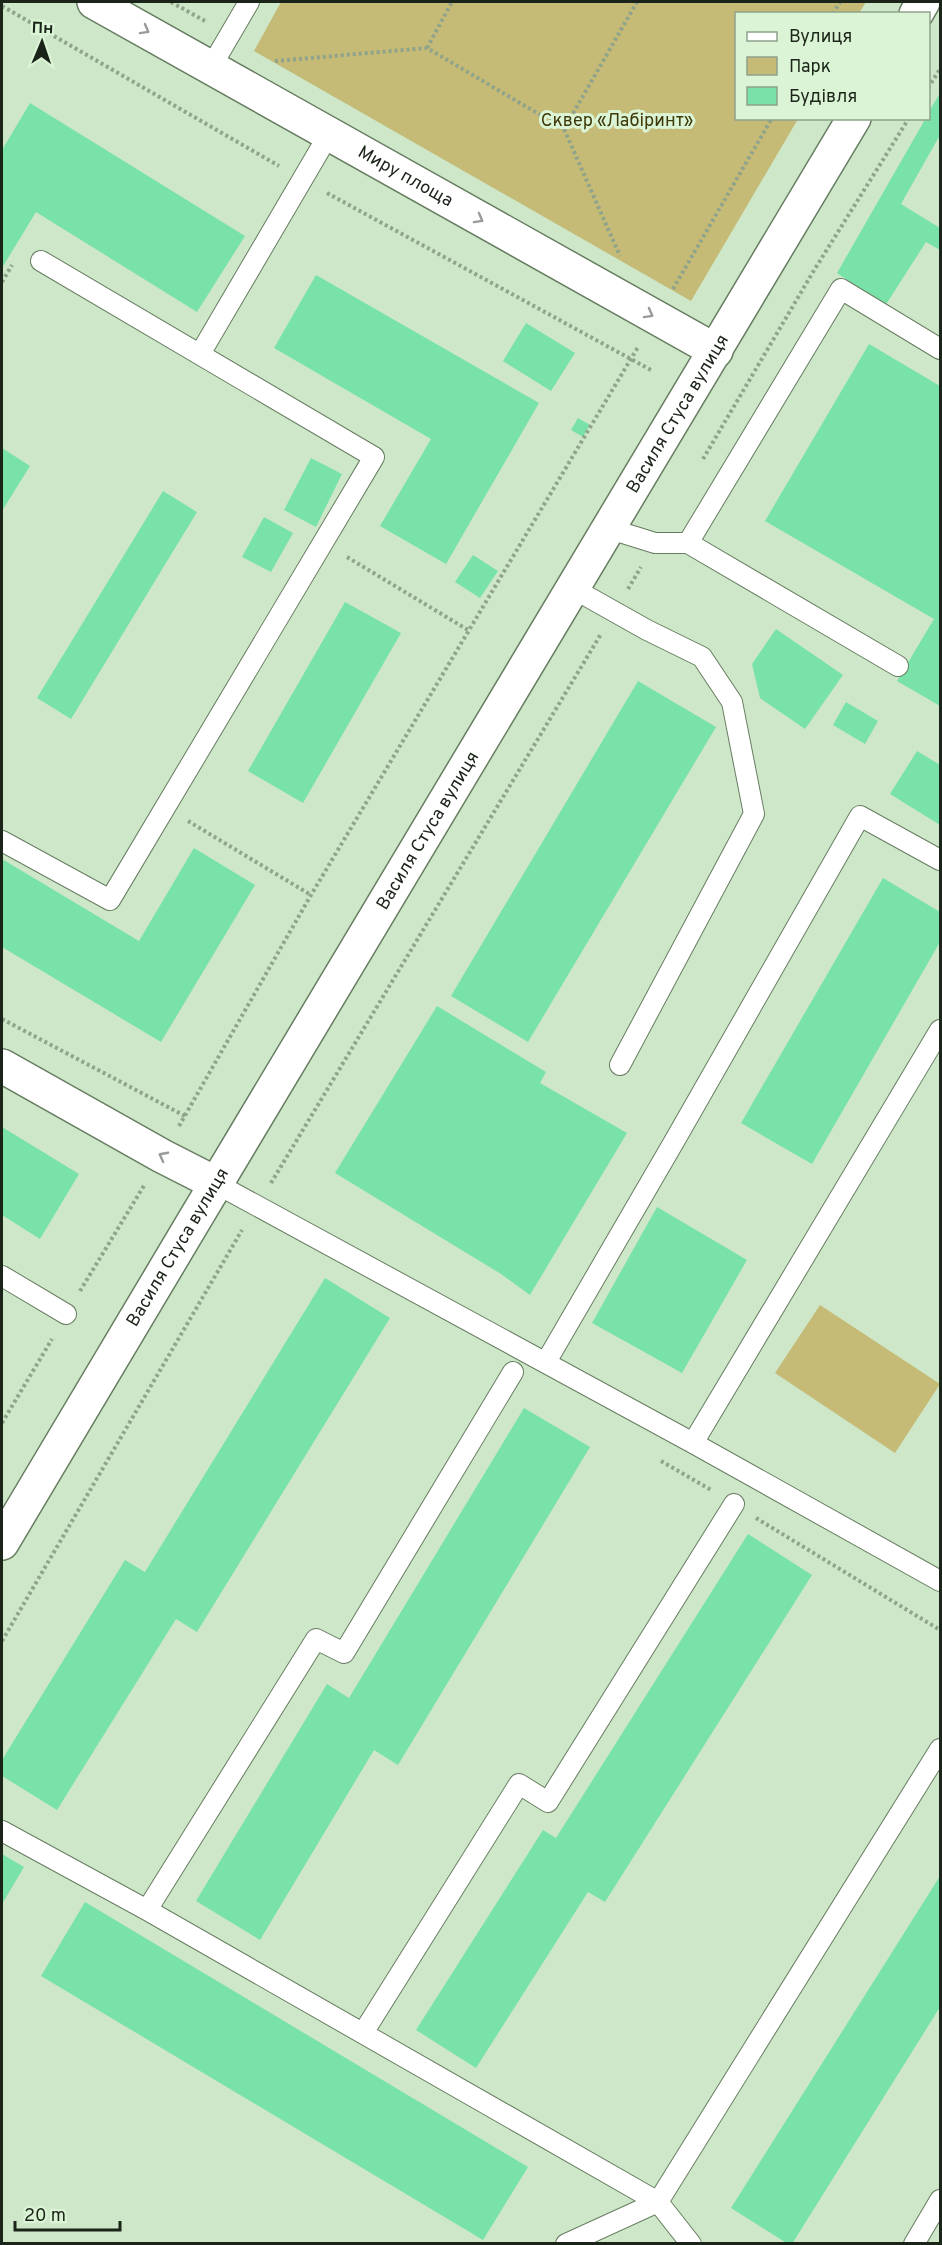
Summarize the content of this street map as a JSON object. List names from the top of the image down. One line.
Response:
{"streets":{"street":["Миру площа","Василя Стуса вулиця"]},"crossings":[["Миру площа","Василя Стуса вулиця"]],"one_way":["Миру площа"],"parks":["Сквер «Лабіринт»"],"legend":["Вулиця","Парк","Будівля"],"scale_bar":"20 m","north":"top"}
